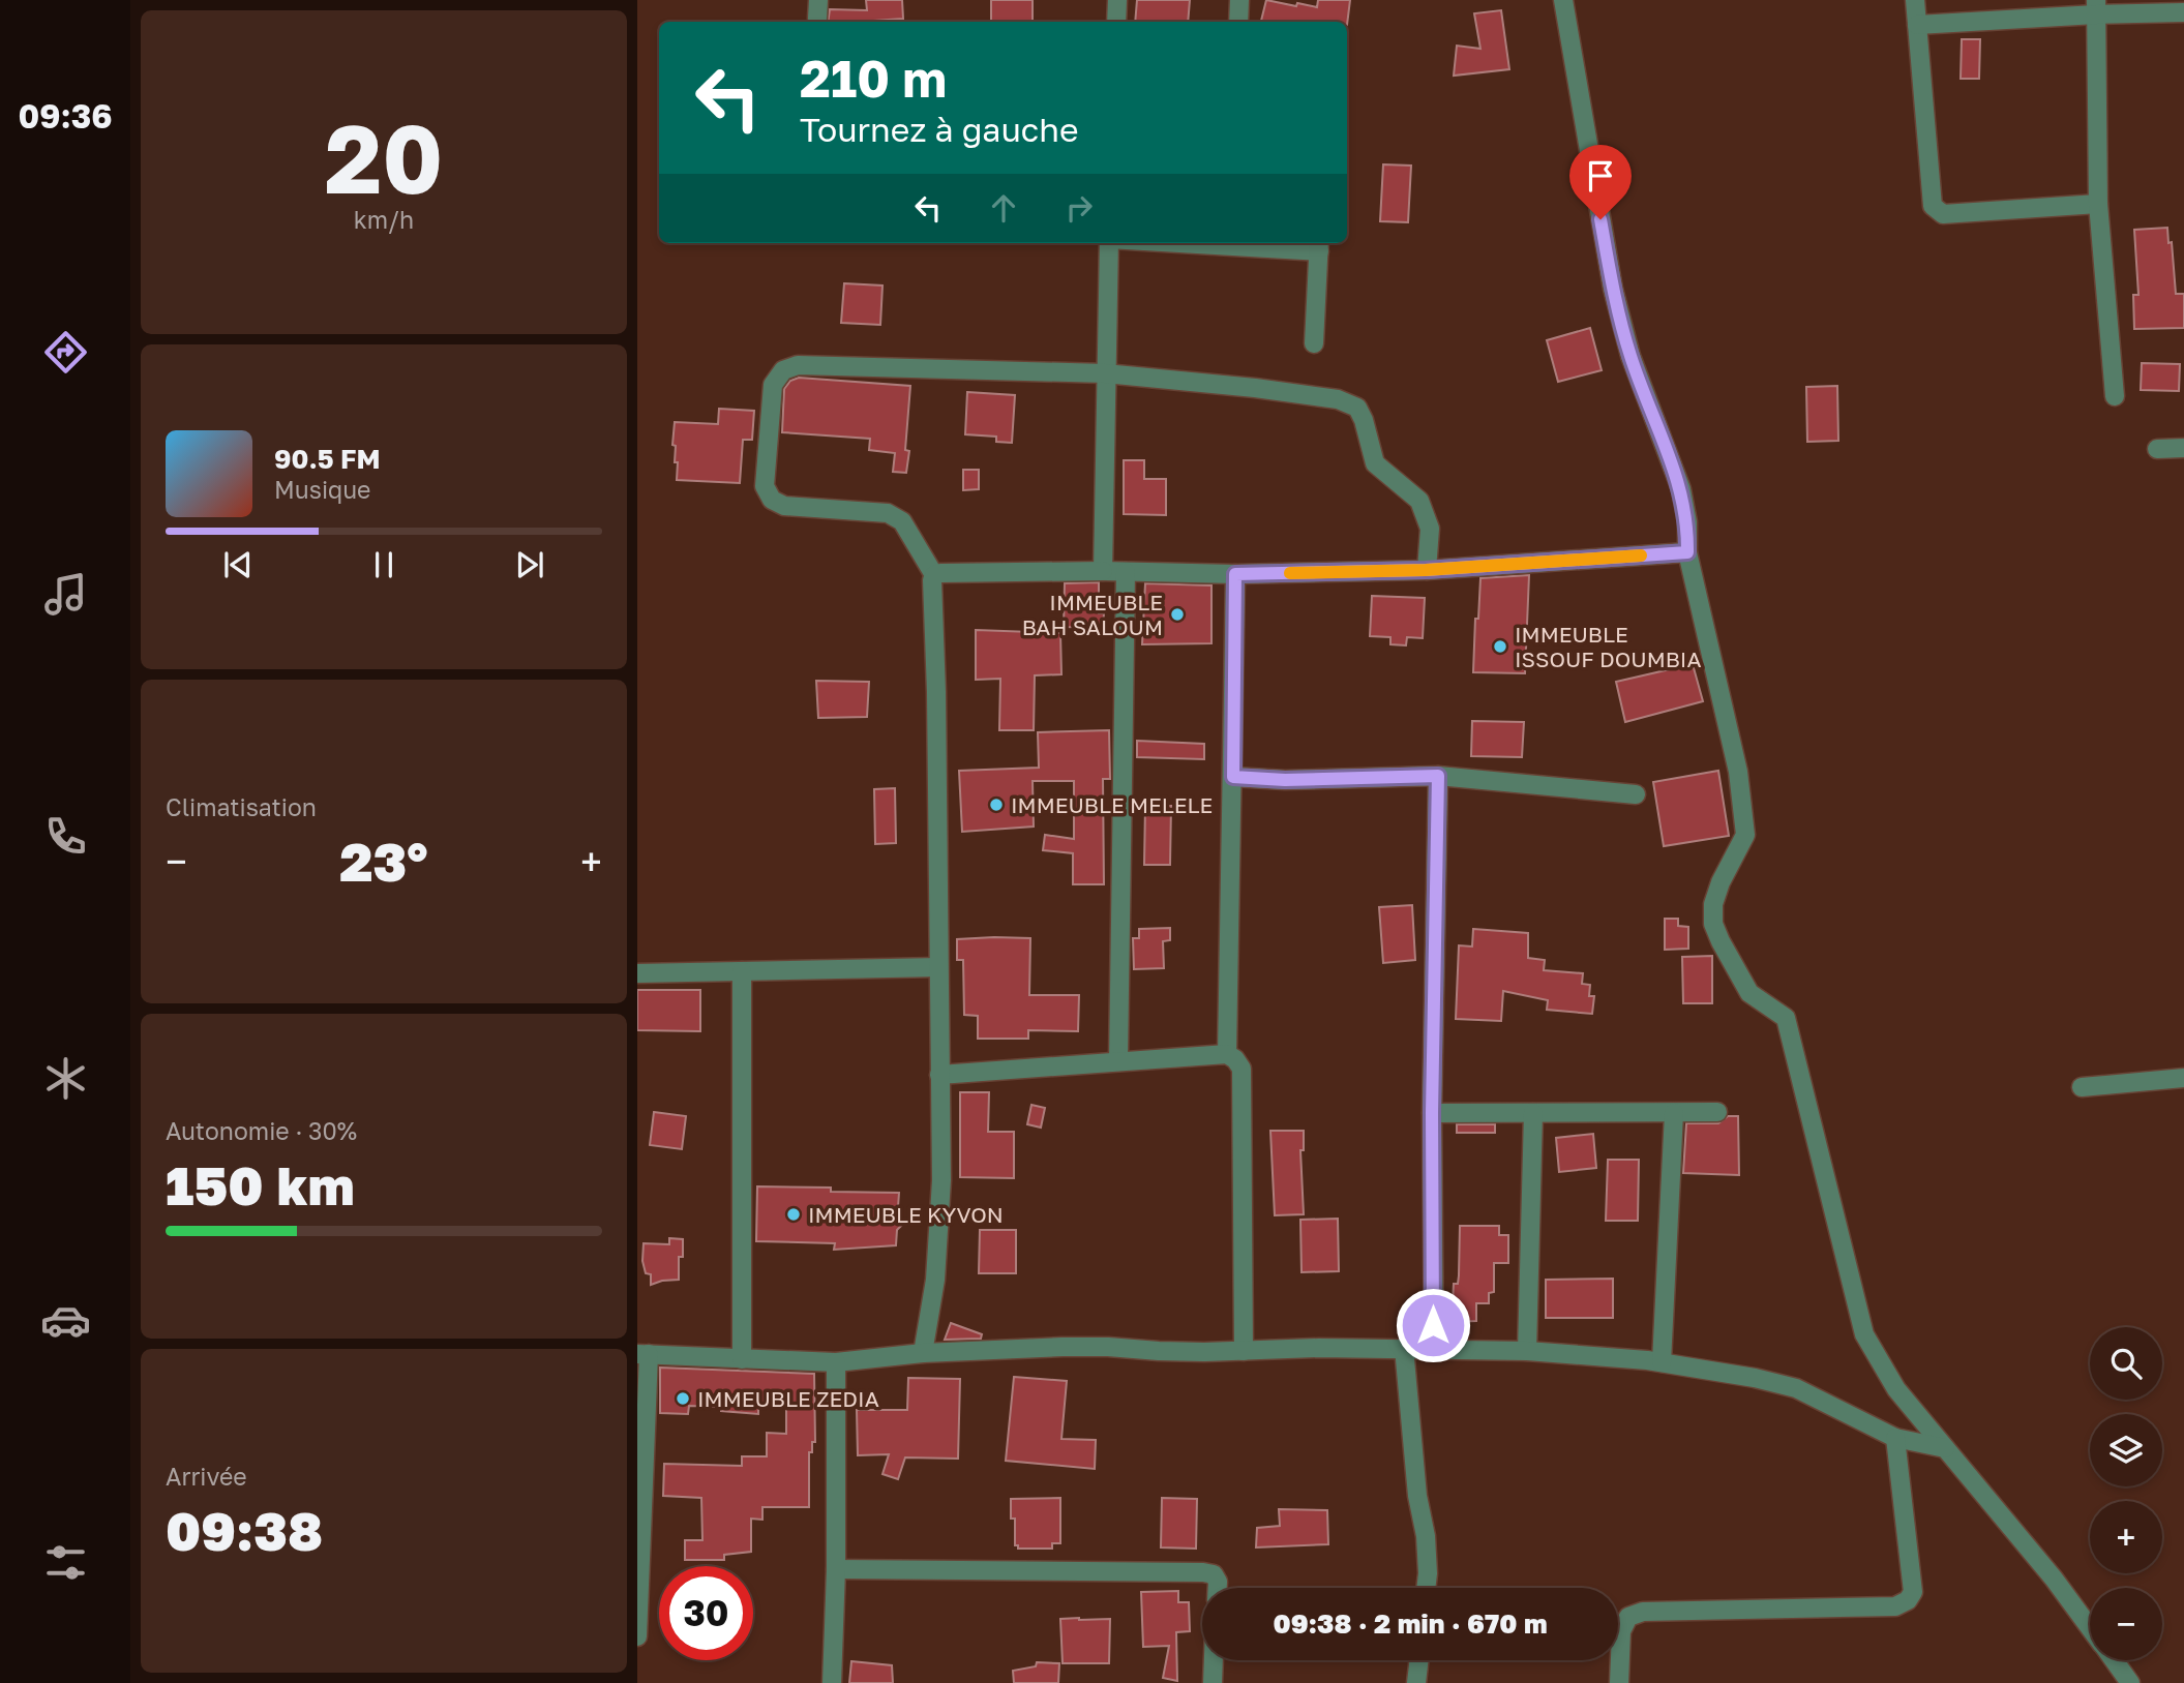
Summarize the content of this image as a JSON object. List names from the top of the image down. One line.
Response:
{"places":["IMMEUBLE BAH SALOUM","IMMEUBLE ISSOUF DOUMBIA","IMMEUBLE MELELE","IMMEUBLE KYVON","IMMEUBLE ZEDIA"],"page":{"tabs":"09:36","tile":[["20","km/h"],"Climatisation",["Autonomie · 30%","150 km"],["Arrivée","09:38"]],"turn":["210 m","Tournez à gauche"],"song":["90.5 FM","Musique"],"heat":["−","23°","+"],"map_buttons":["+","−"],"limit":"30","trip":"09:38 · 2 min · 670 m"}}
